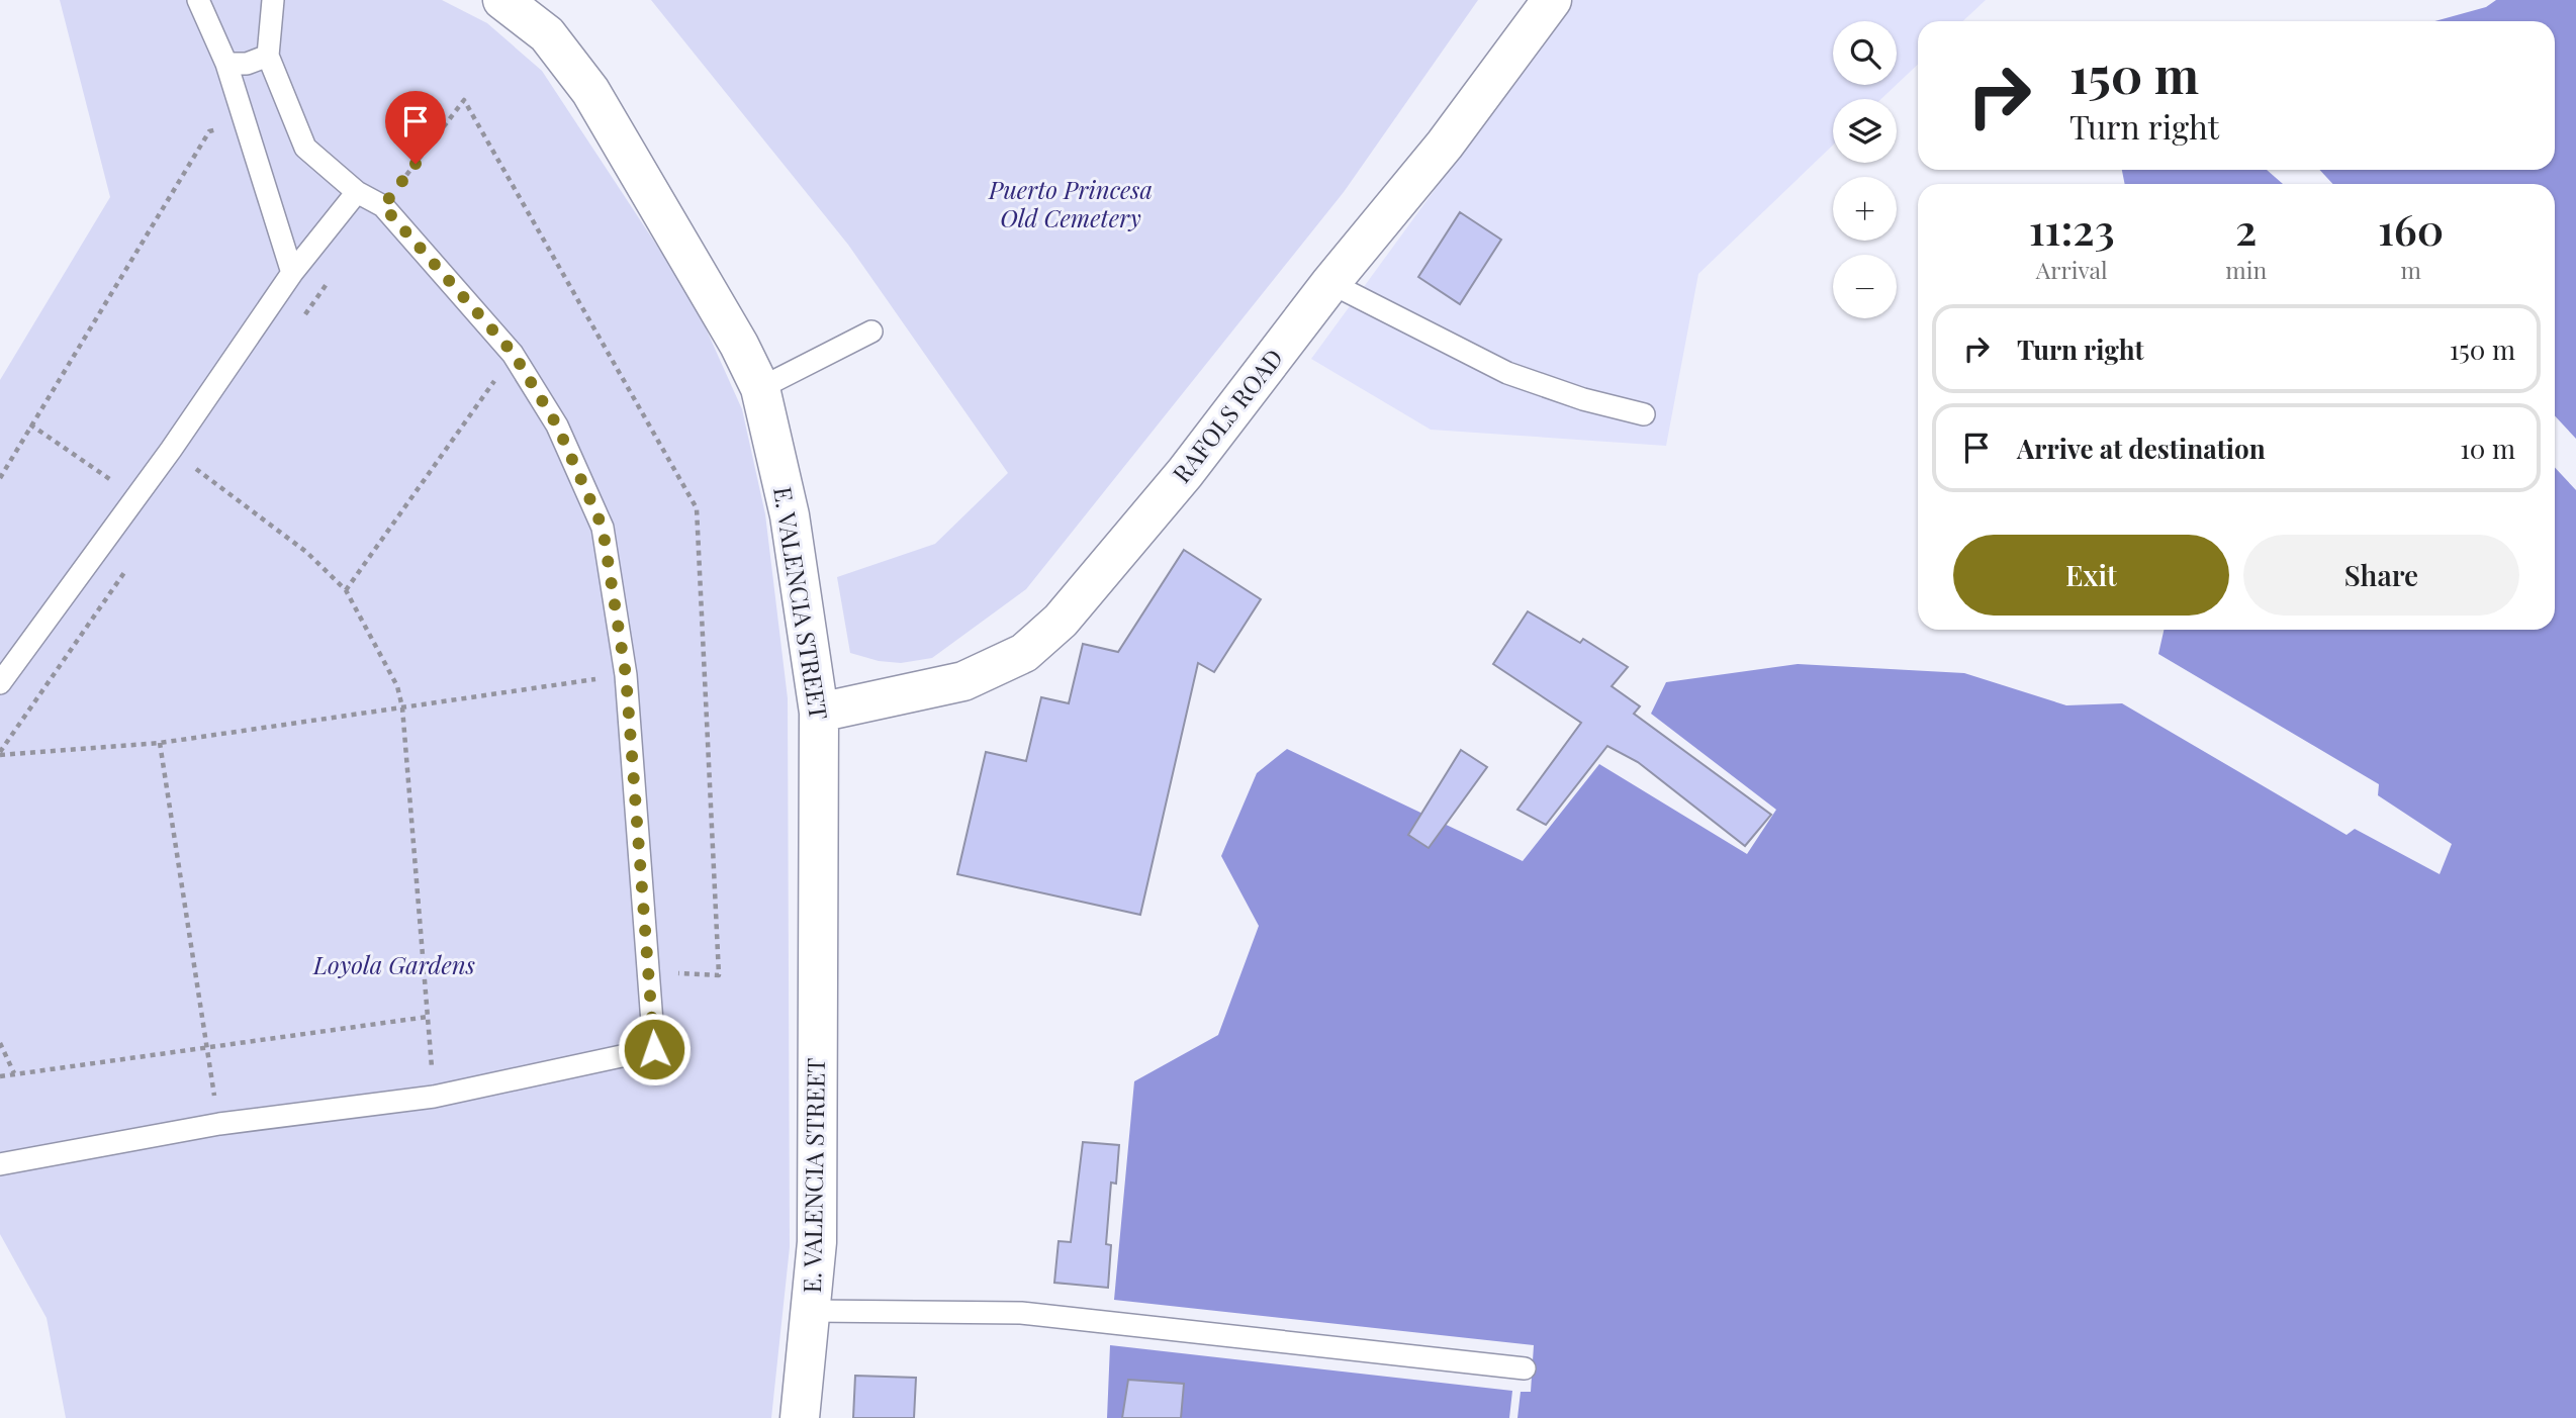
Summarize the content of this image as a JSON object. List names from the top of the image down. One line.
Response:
{"streets":{"street":["RAFOLS ROAD","E. VALENCIA STREET"]},"crossings":[["RAFOLS ROAD","E. VALENCIA STREET"]],"parks":["Puerto Princesa Old Cemetery","Loyola Gardens"],"page":{"map_buttons":["+","−"],"turn":["150 m","Turn right"],"eta":["11:23","Arrival","2","min","160","m"],"list":[{"name":"Turn right","value":"150 m"},{"name":"Arrive at destination","value":"10 m"}],"buttons":["Exit","Share"]}}
